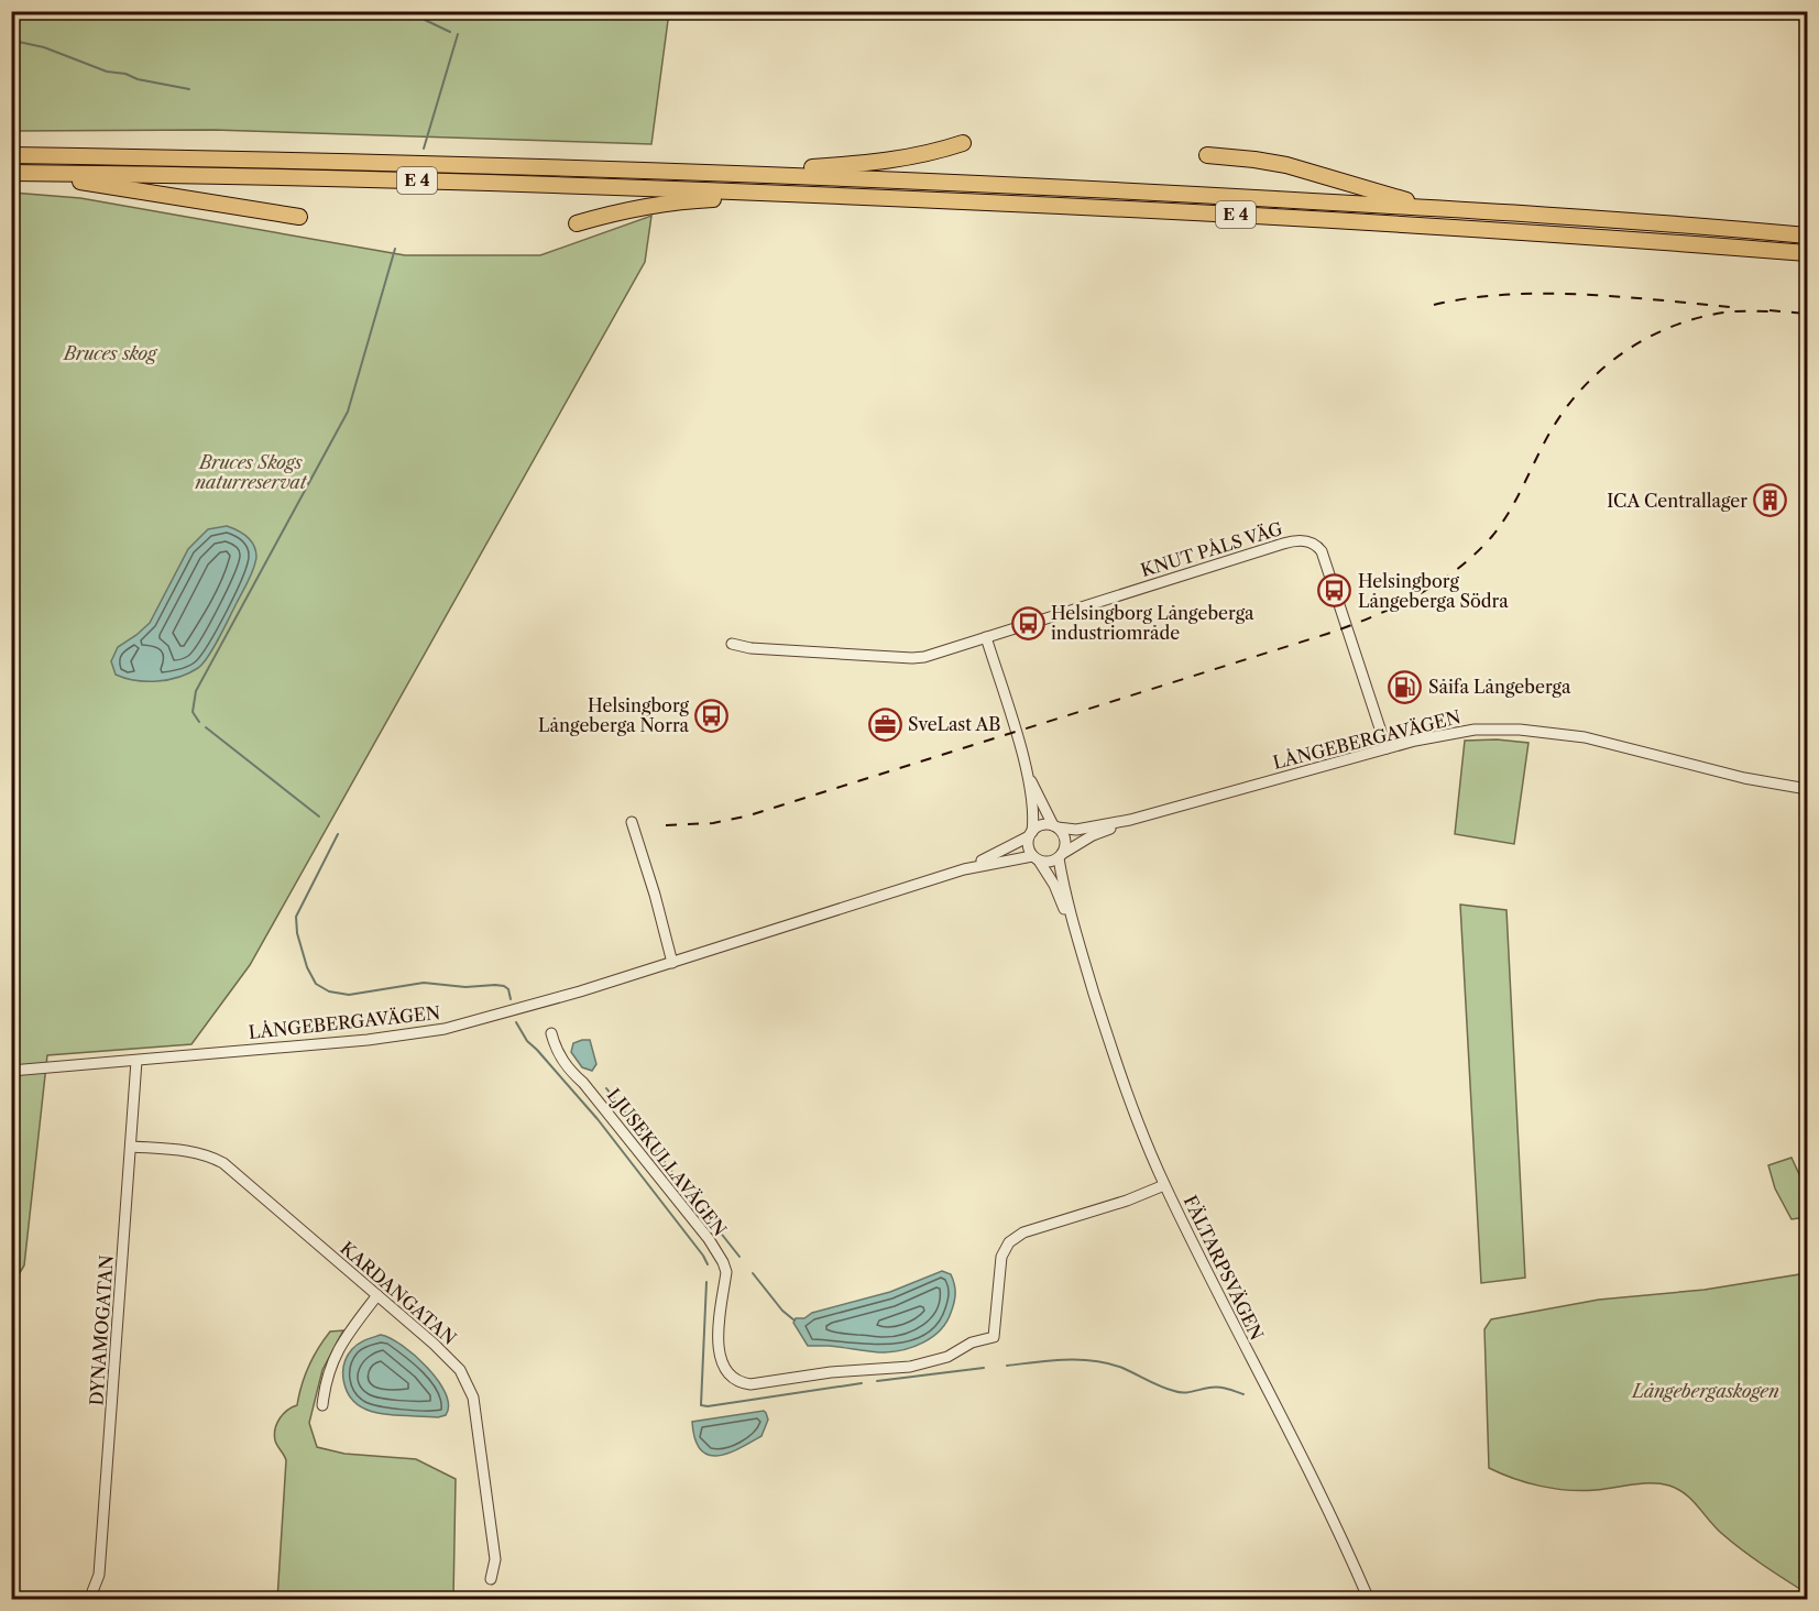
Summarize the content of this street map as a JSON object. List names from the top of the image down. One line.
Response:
{"streets":{"highway":["E 4"],"street":["KNUT PÅLS VÄG","LÅNGEBERGAVÄGEN","LJUSEKULLAVÄGEN","FÄLTARPSVÄGEN","KARDANGATAN","DYNAMOGATAN"]},"crossings":[["KNUT PÅLS VÄG","LÅNGEBERGAVÄGEN"],["LÅNGEBERGAVÄGEN","FÄLTARPSVÄGEN"],["LÅNGEBERGAVÄGEN","DYNAMOGATAN"],["LJUSEKULLAVÄGEN","FÄLTARPSVÄGEN"],["KARDANGATAN","DYNAMOGATAN"]],"parks":["Bruces skog","Bruces Skogs naturreservat","Långebergaskogen"],"places":{"building":["ICA Centrallager"],"bus stop":["Helsingborg Långeberga Södra","Helsingborg Långeberga industriområde","Helsingborg Långeberga Norra"],"fuel station":["Såifa Långeberga"],"office":["SveLast AB"]}}
